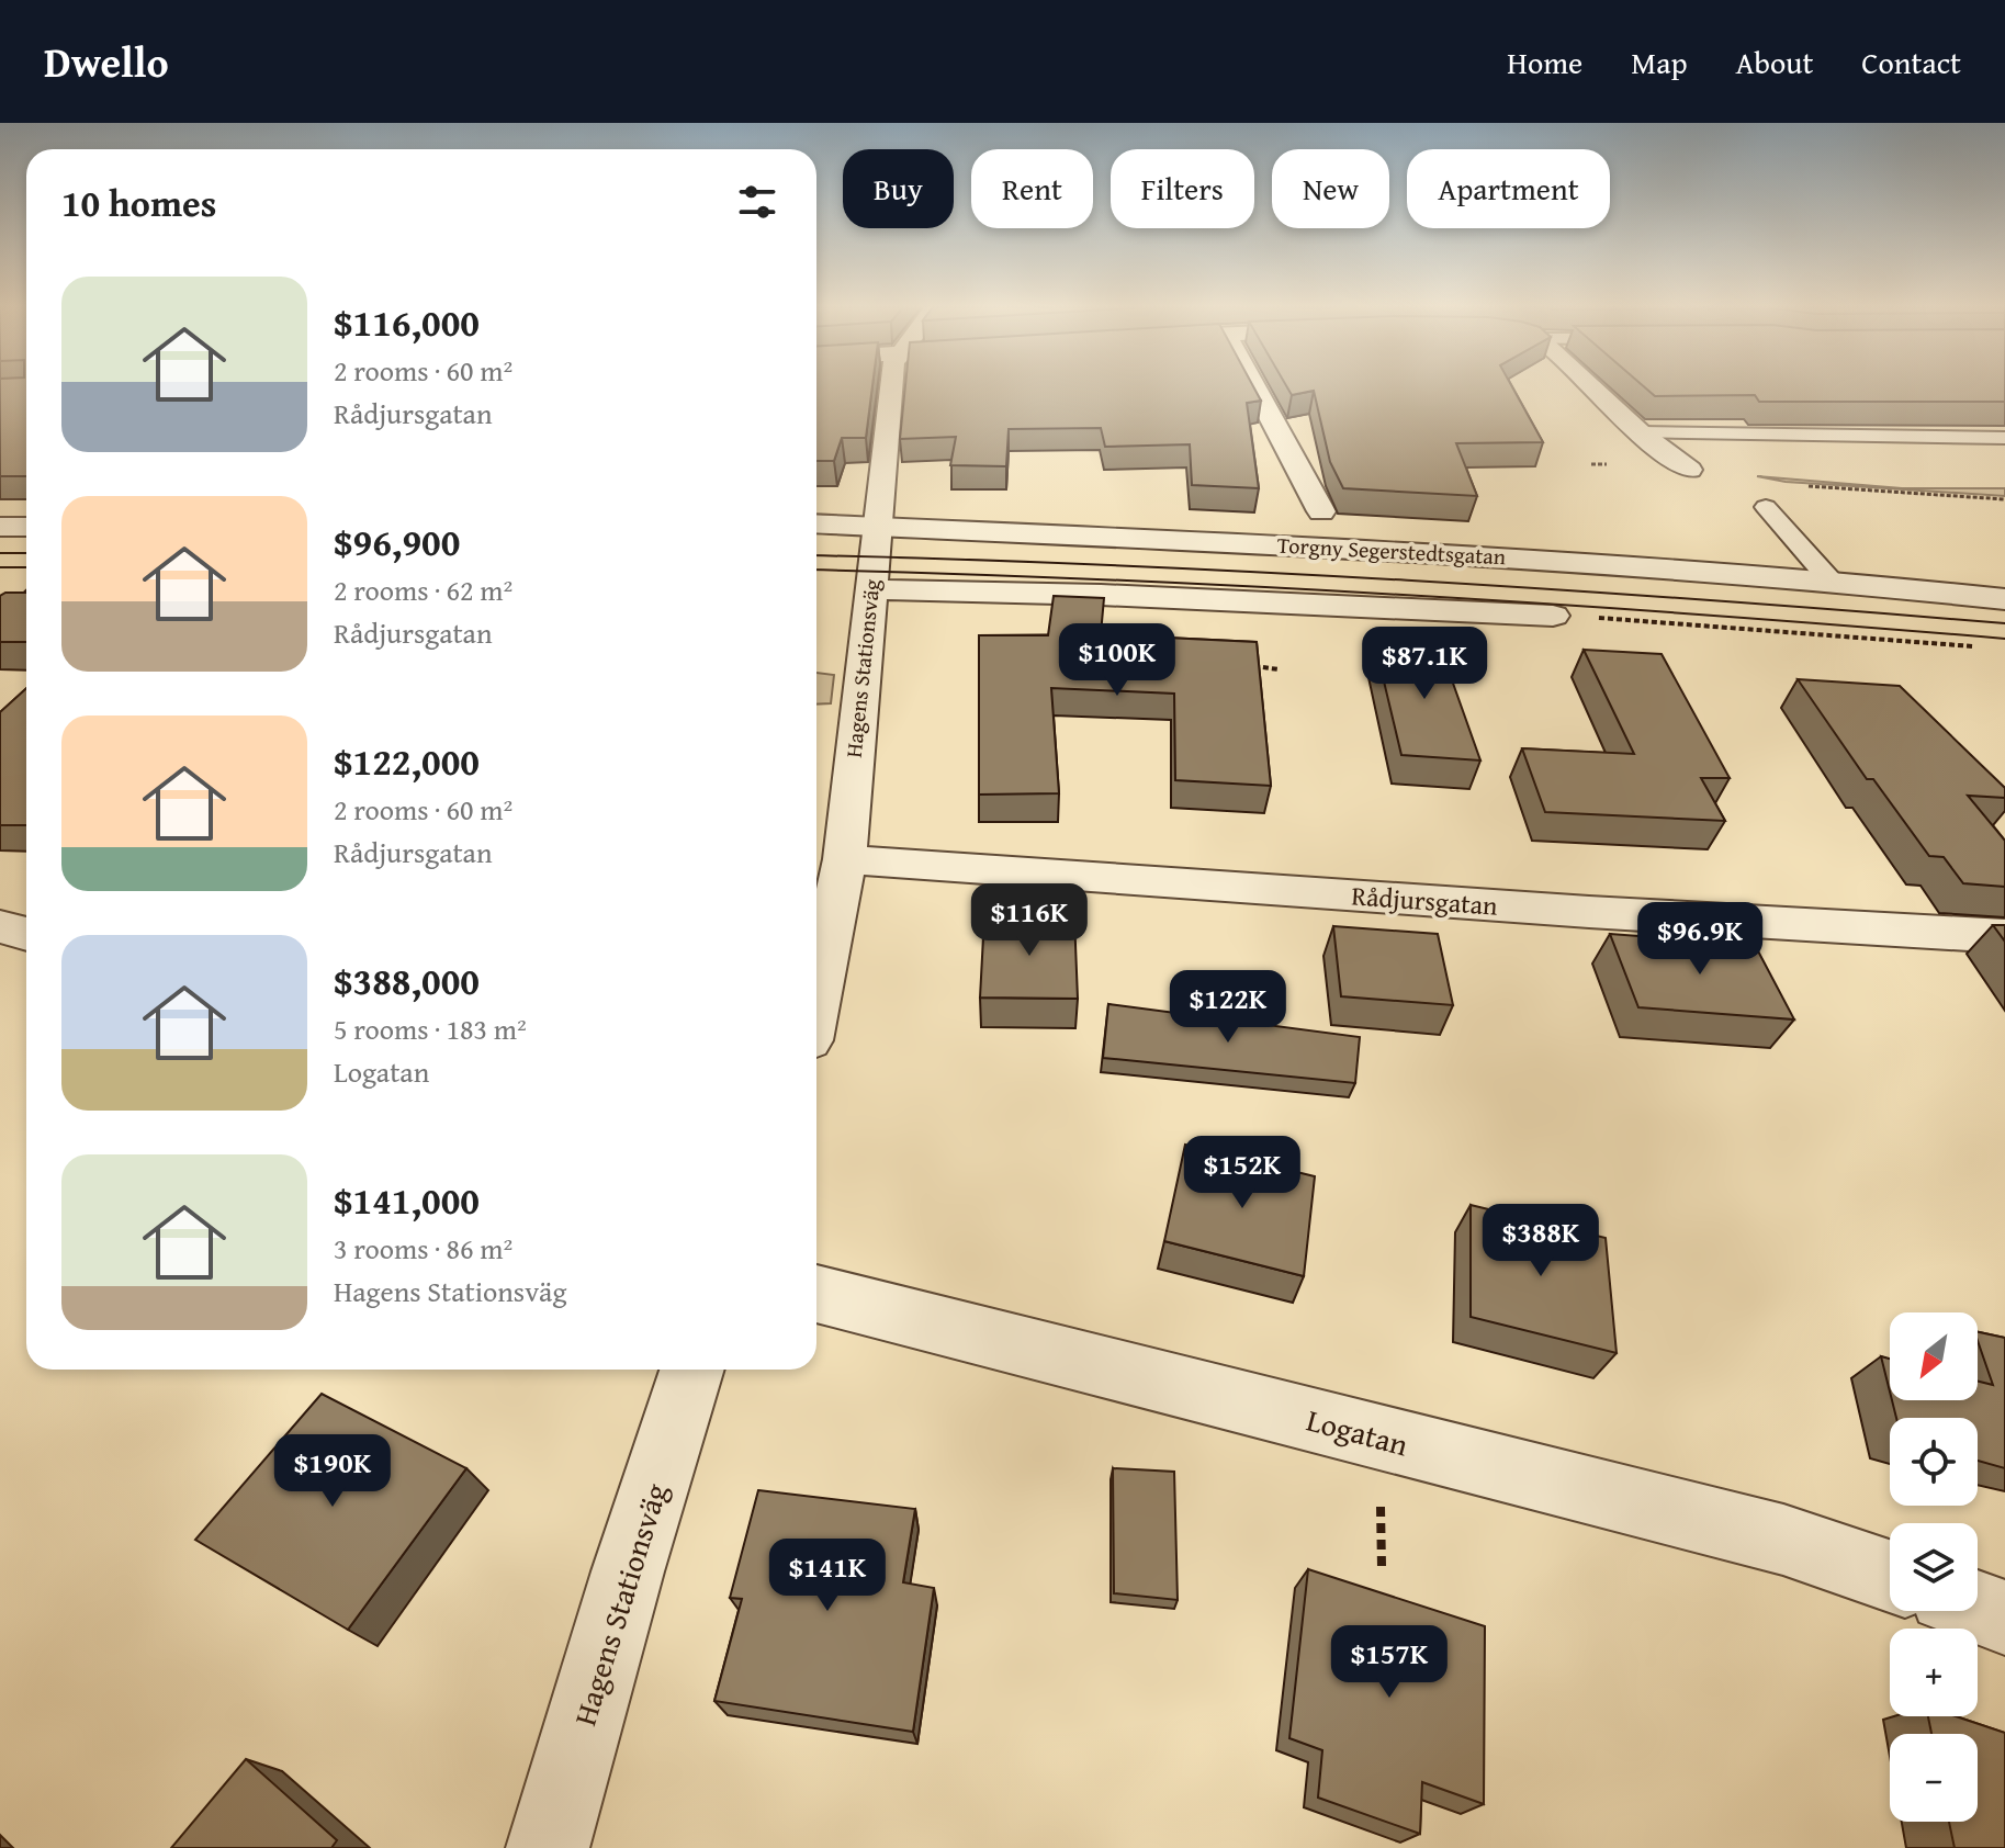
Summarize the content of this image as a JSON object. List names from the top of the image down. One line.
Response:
{"streets":{"street":["Torgny Segerstedtsgatan","Hagens Stationsväg","Rådjursgatan","Logatan"]},"crossings":[["Torgny Segerstedtsgatan","Hagens Stationsväg"],["Hagens Stationsväg","Rådjursgatan"]],"north":"bottom left","page":{"header":"Dwello","nav":["Home","Map","About","Contact"],"chip":["Buy","Rent","Filters","New","Apartment"],"heading":"10 homes","list":[{"name":"$116,000","note":"2 rooms · 60 m² · Rådjursgatan"},{"name":"$96,900","note":"2 rooms · 62 m² · Rådjursgatan"},{"name":"$122,000","note":"2 rooms · 60 m² · Rådjursgatan"},{"name":"$388,000","note":"5 rooms · 183 m² · Logatan"},{"name":"$141,000","note":"3 rooms · 86 m² · Hagens Stationsväg"}],"price":["$100K","$87.1K","$116K","$96.9K","$122K","$152K","$388K","$190K","$141K","$157K"],"map_buttons":["+","−"]}}
